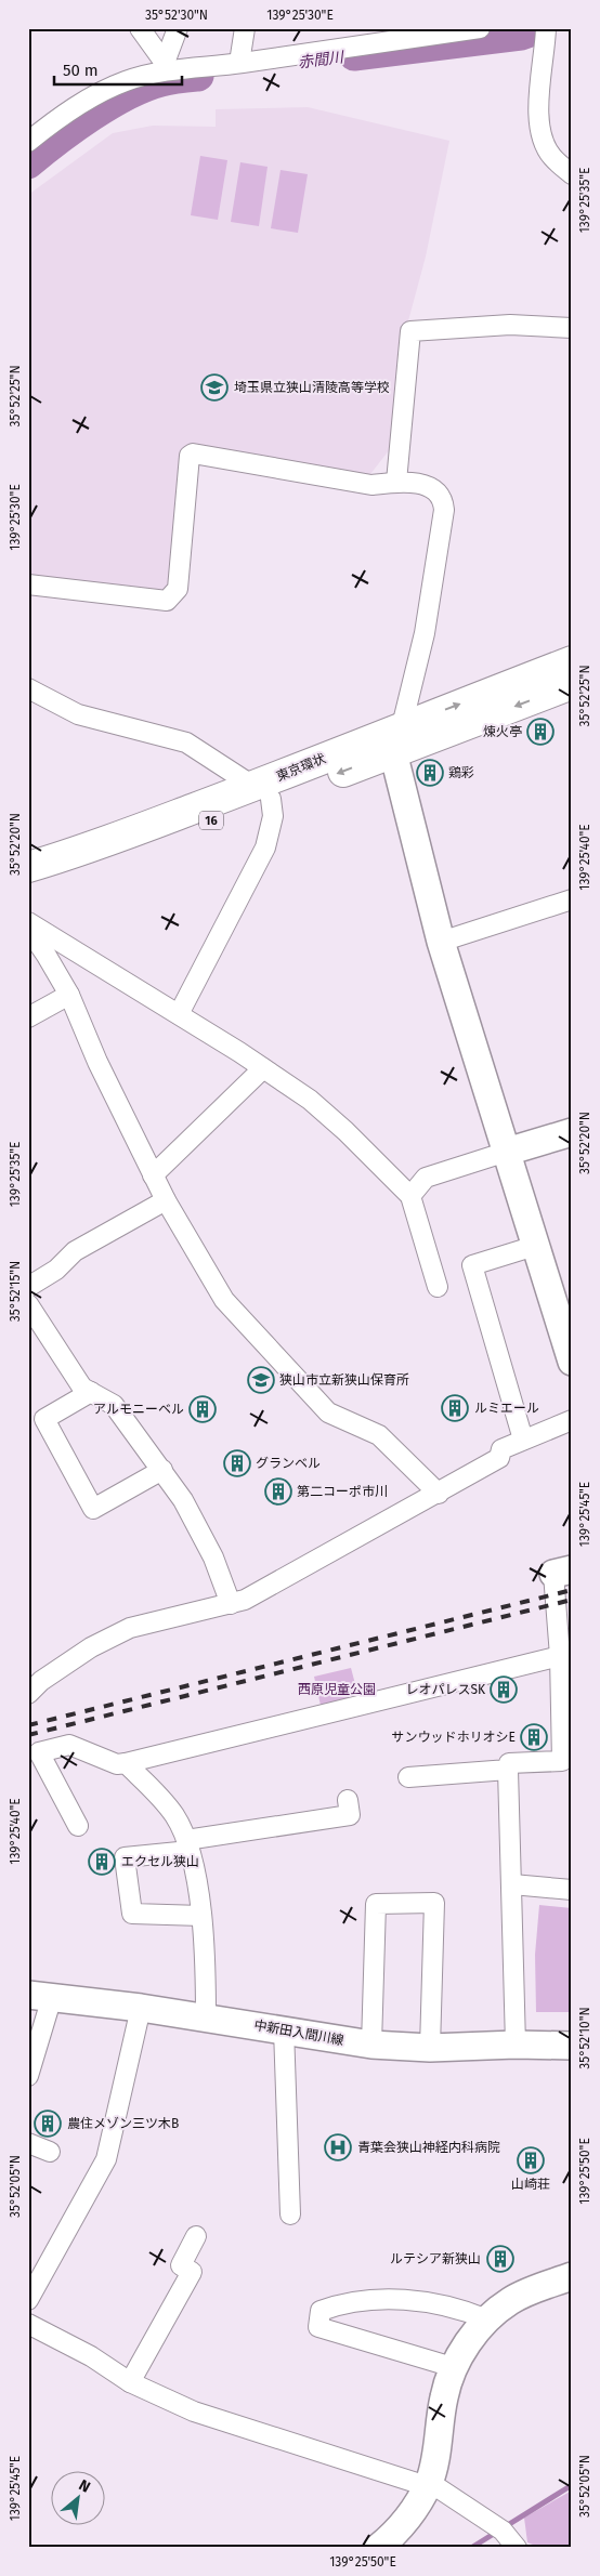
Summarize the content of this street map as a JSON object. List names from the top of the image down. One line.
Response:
{"streets":{"highway":["東京環状","16"],"street":["中新田入間川線"]},"water":["赤間川"],"parks":["西原児童公園"],"places":{"school or university":["埼玉県立狭山清陵高等学校","狭山市立新狭山保育所"],"building":["煉火亭","鶏彩","ルミエール","アルモニーベル","グランベル","第二コーポ市川","レオパレスSK","サンウッドホリオシE","エクセル狭山","農住メゾン三ツ木B","山崎荘","ルテシア新狭山"],"hospital":["青葉会狭山神経内科病院"]},"scale_bar":"50 m","north":"top right","coordinates":["35°52'30\"N","139°25'30\"E","139°25'35\"E","35°52'25\"N","35°52'20\"N","139°25'40\"E","35°52'15\"N","139°25'45\"E","35°52'10\"N","139°25'50\"E","35°52'05\"N"]}
